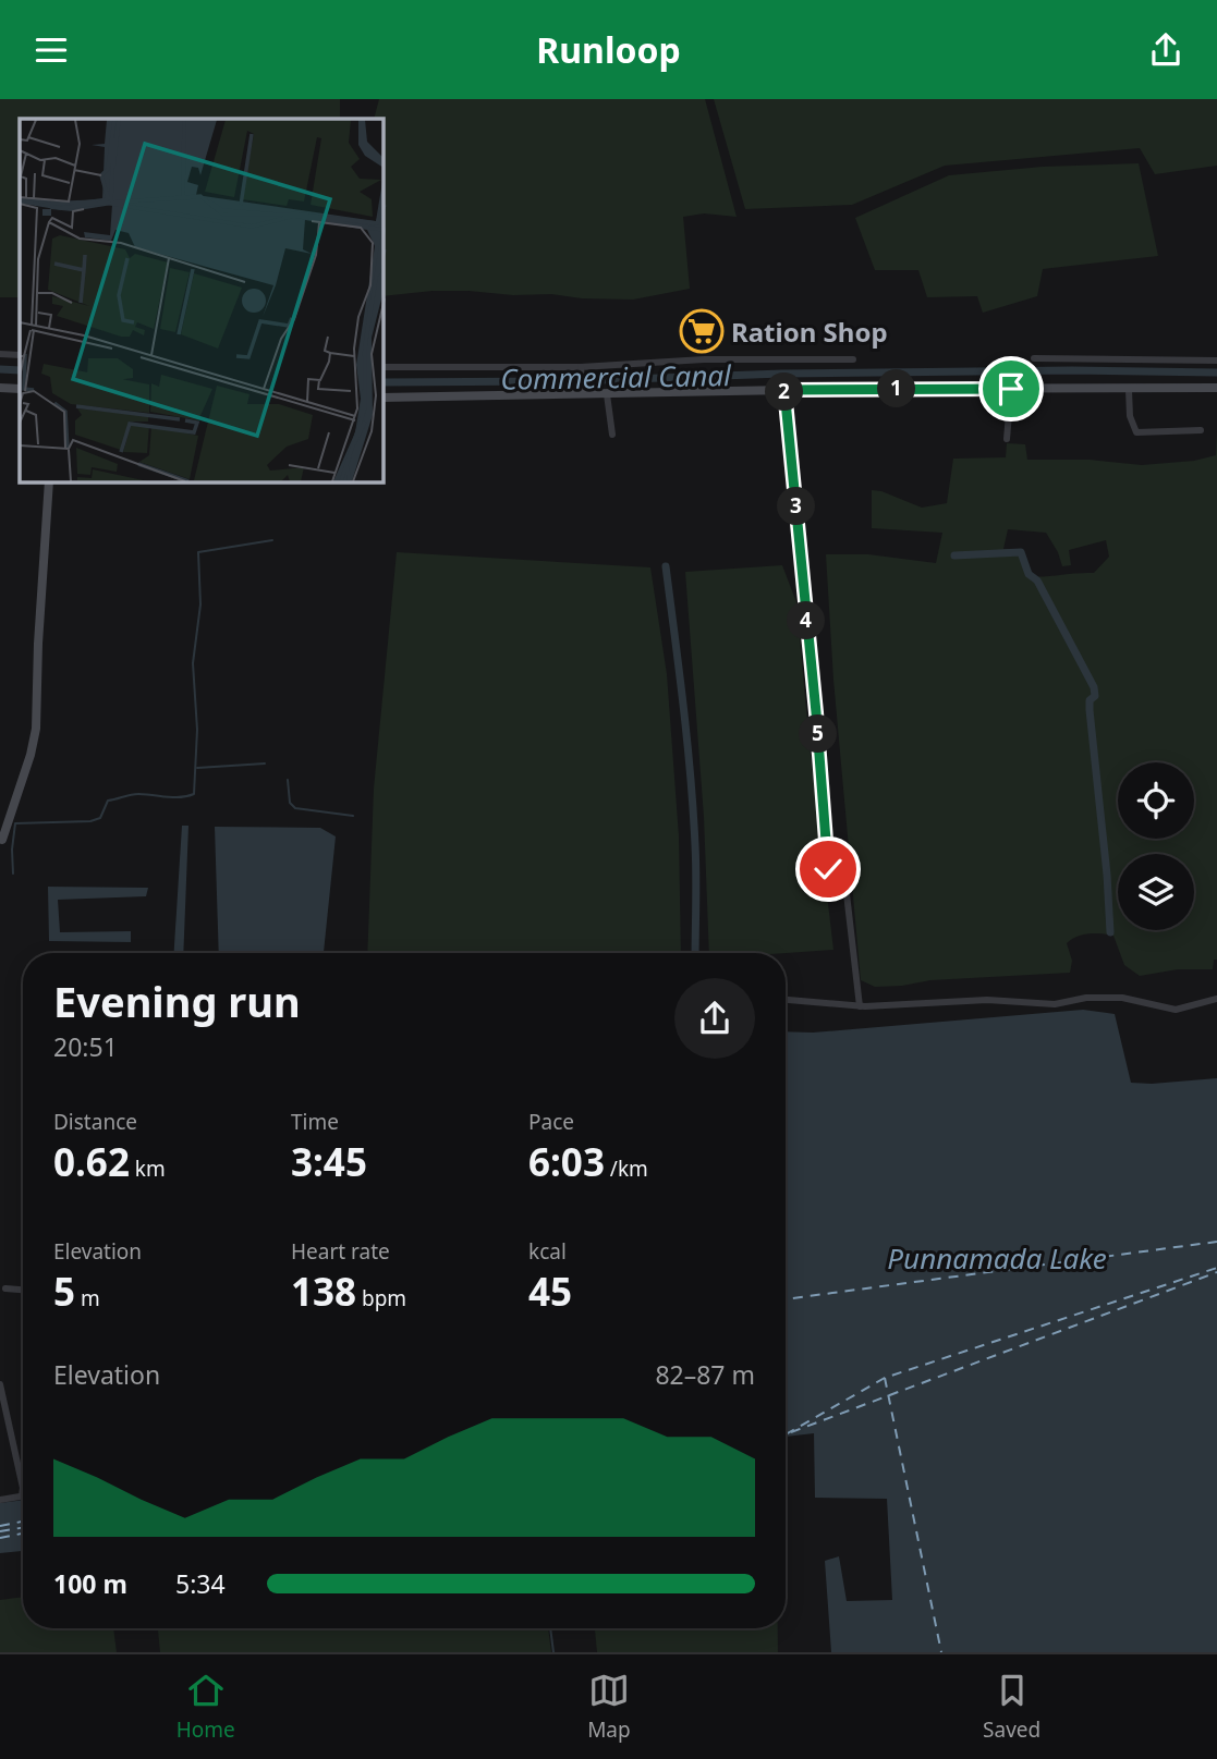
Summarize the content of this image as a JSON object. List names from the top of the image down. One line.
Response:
{"water":["Commercial Canal","Punnamada Lake"],"places":{"supermarket":["Ration Shop"]},"page":{"header":"Runloop","pins":["1","2","3","4","5"],"heading":["Evening run","20:51"],"stats":[["Distance","0.62 km"],["Time","3:45"],["Pace","6:03 /km"],["Elevation","5 m"],["Heart rate","138 bpm"],["kcal","45"]],"chart":["Elevation","82–87 m"],"list":[{"name":"100 m","note":"5:34"}],"tabs":["Home","Map","Saved"]}}
